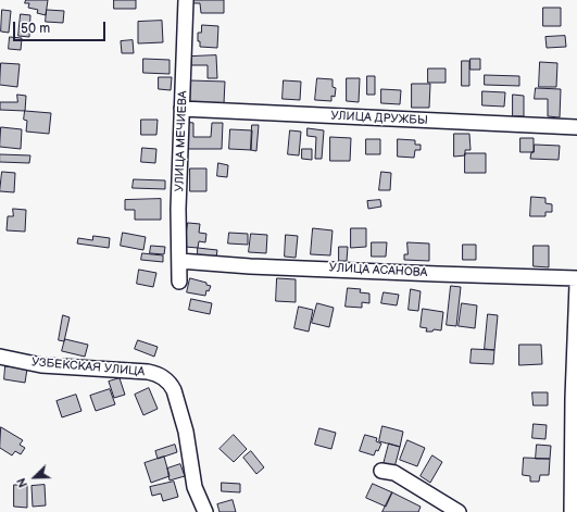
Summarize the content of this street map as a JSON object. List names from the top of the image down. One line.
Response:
{"streets":{"street":["УЛИЦА ДРУЖБЫ","УЛИЦА МЕЧИЕВА","УЛИЦА АСАНОВА","УЗБЕКСКАЯ УЛИЦА"]},"crossings":[["УЛИЦА ДРУЖБЫ","УЛИЦА МЕЧИЕВА"],["УЛИЦА МЕЧИЕВА","УЛИЦА АСАНОВА"]],"scale_bar":"50 m","north":"bottom left"}
